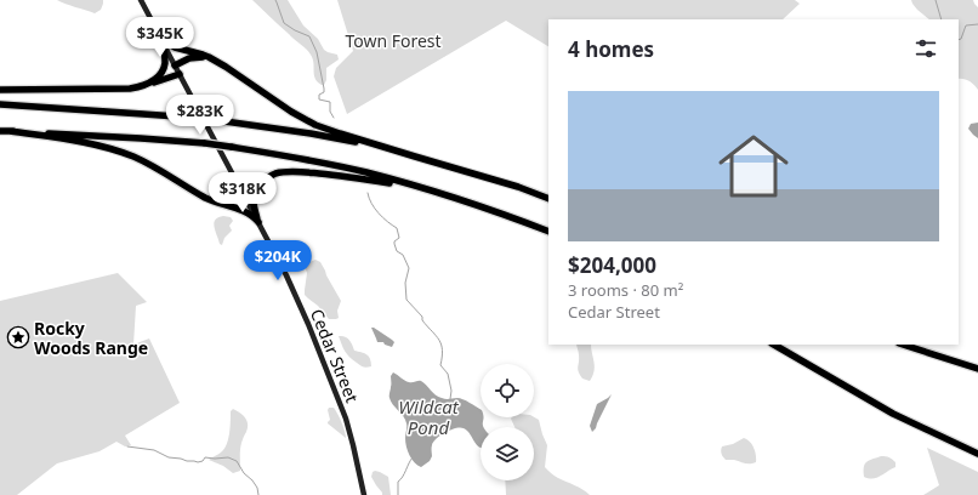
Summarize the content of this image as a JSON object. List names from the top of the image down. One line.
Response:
{"streets":{"main road":["Cedar Street"]},"water":["Wildcat Pond"],"parks":["Town Forest"],"places":{"place":["Rocky Woods Range"]},"page":{"price":["$345K","$283K","$318K","$204K"],"heading":"4 homes","list":[{"name":"$204,000","note":"3 rooms · 80 m² · Cedar Street"}]}}
